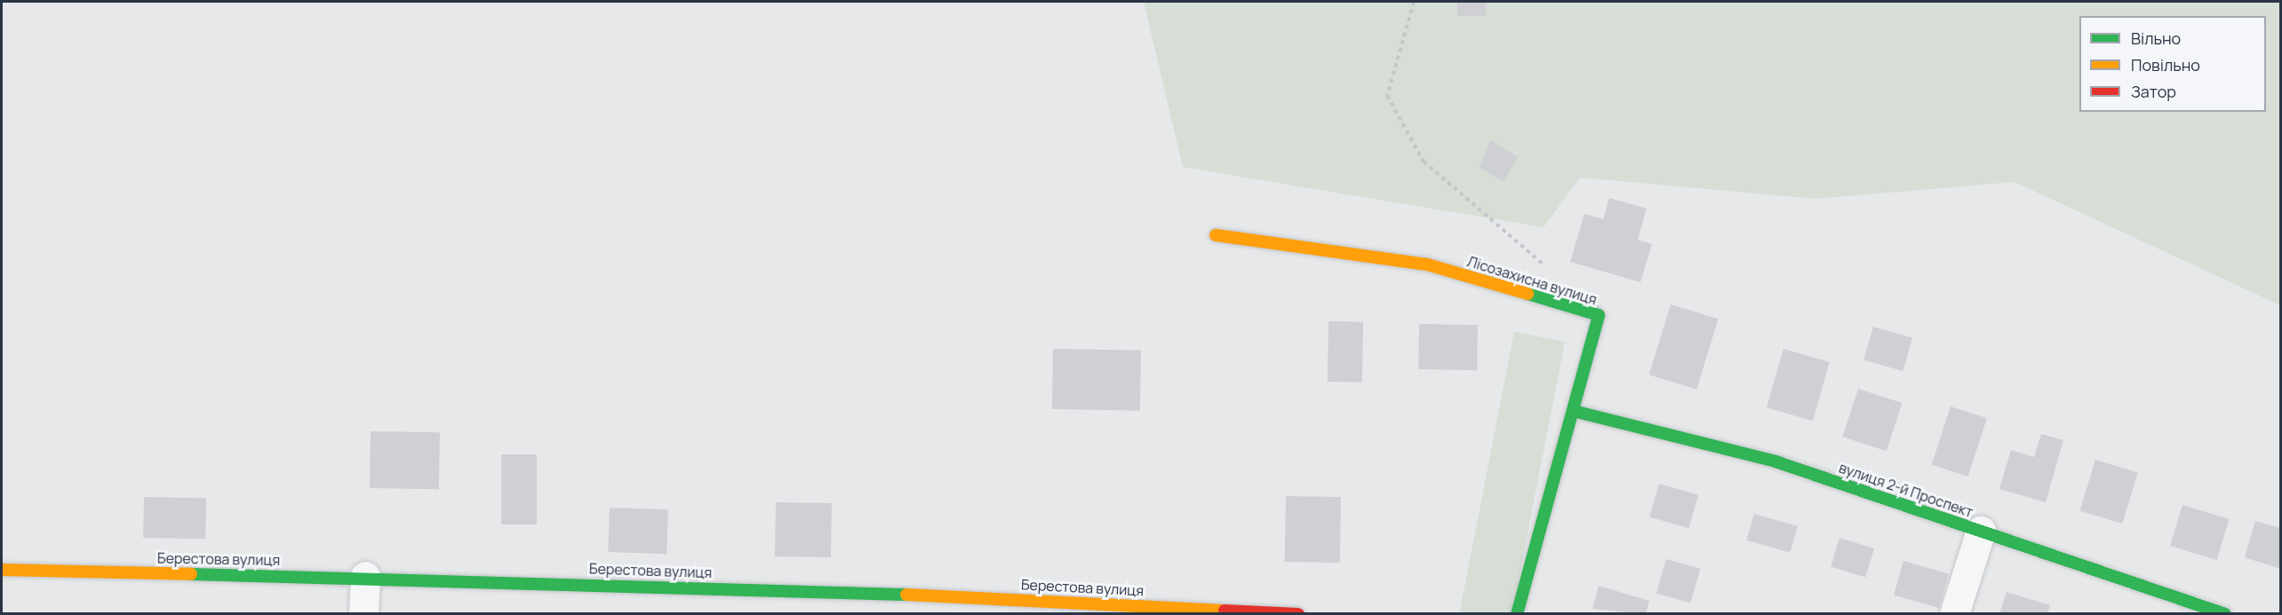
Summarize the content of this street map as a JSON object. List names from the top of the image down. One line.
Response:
{"streets":{"street":["Лісозахисна вулиця","вулиця 2-й Проспект","Берестова вулиця"]},"crossings":[["Лісозахисна вулиця","вулиця 2-й Проспект"]],"legend":["Вільно","Повільно","Затор"]}
